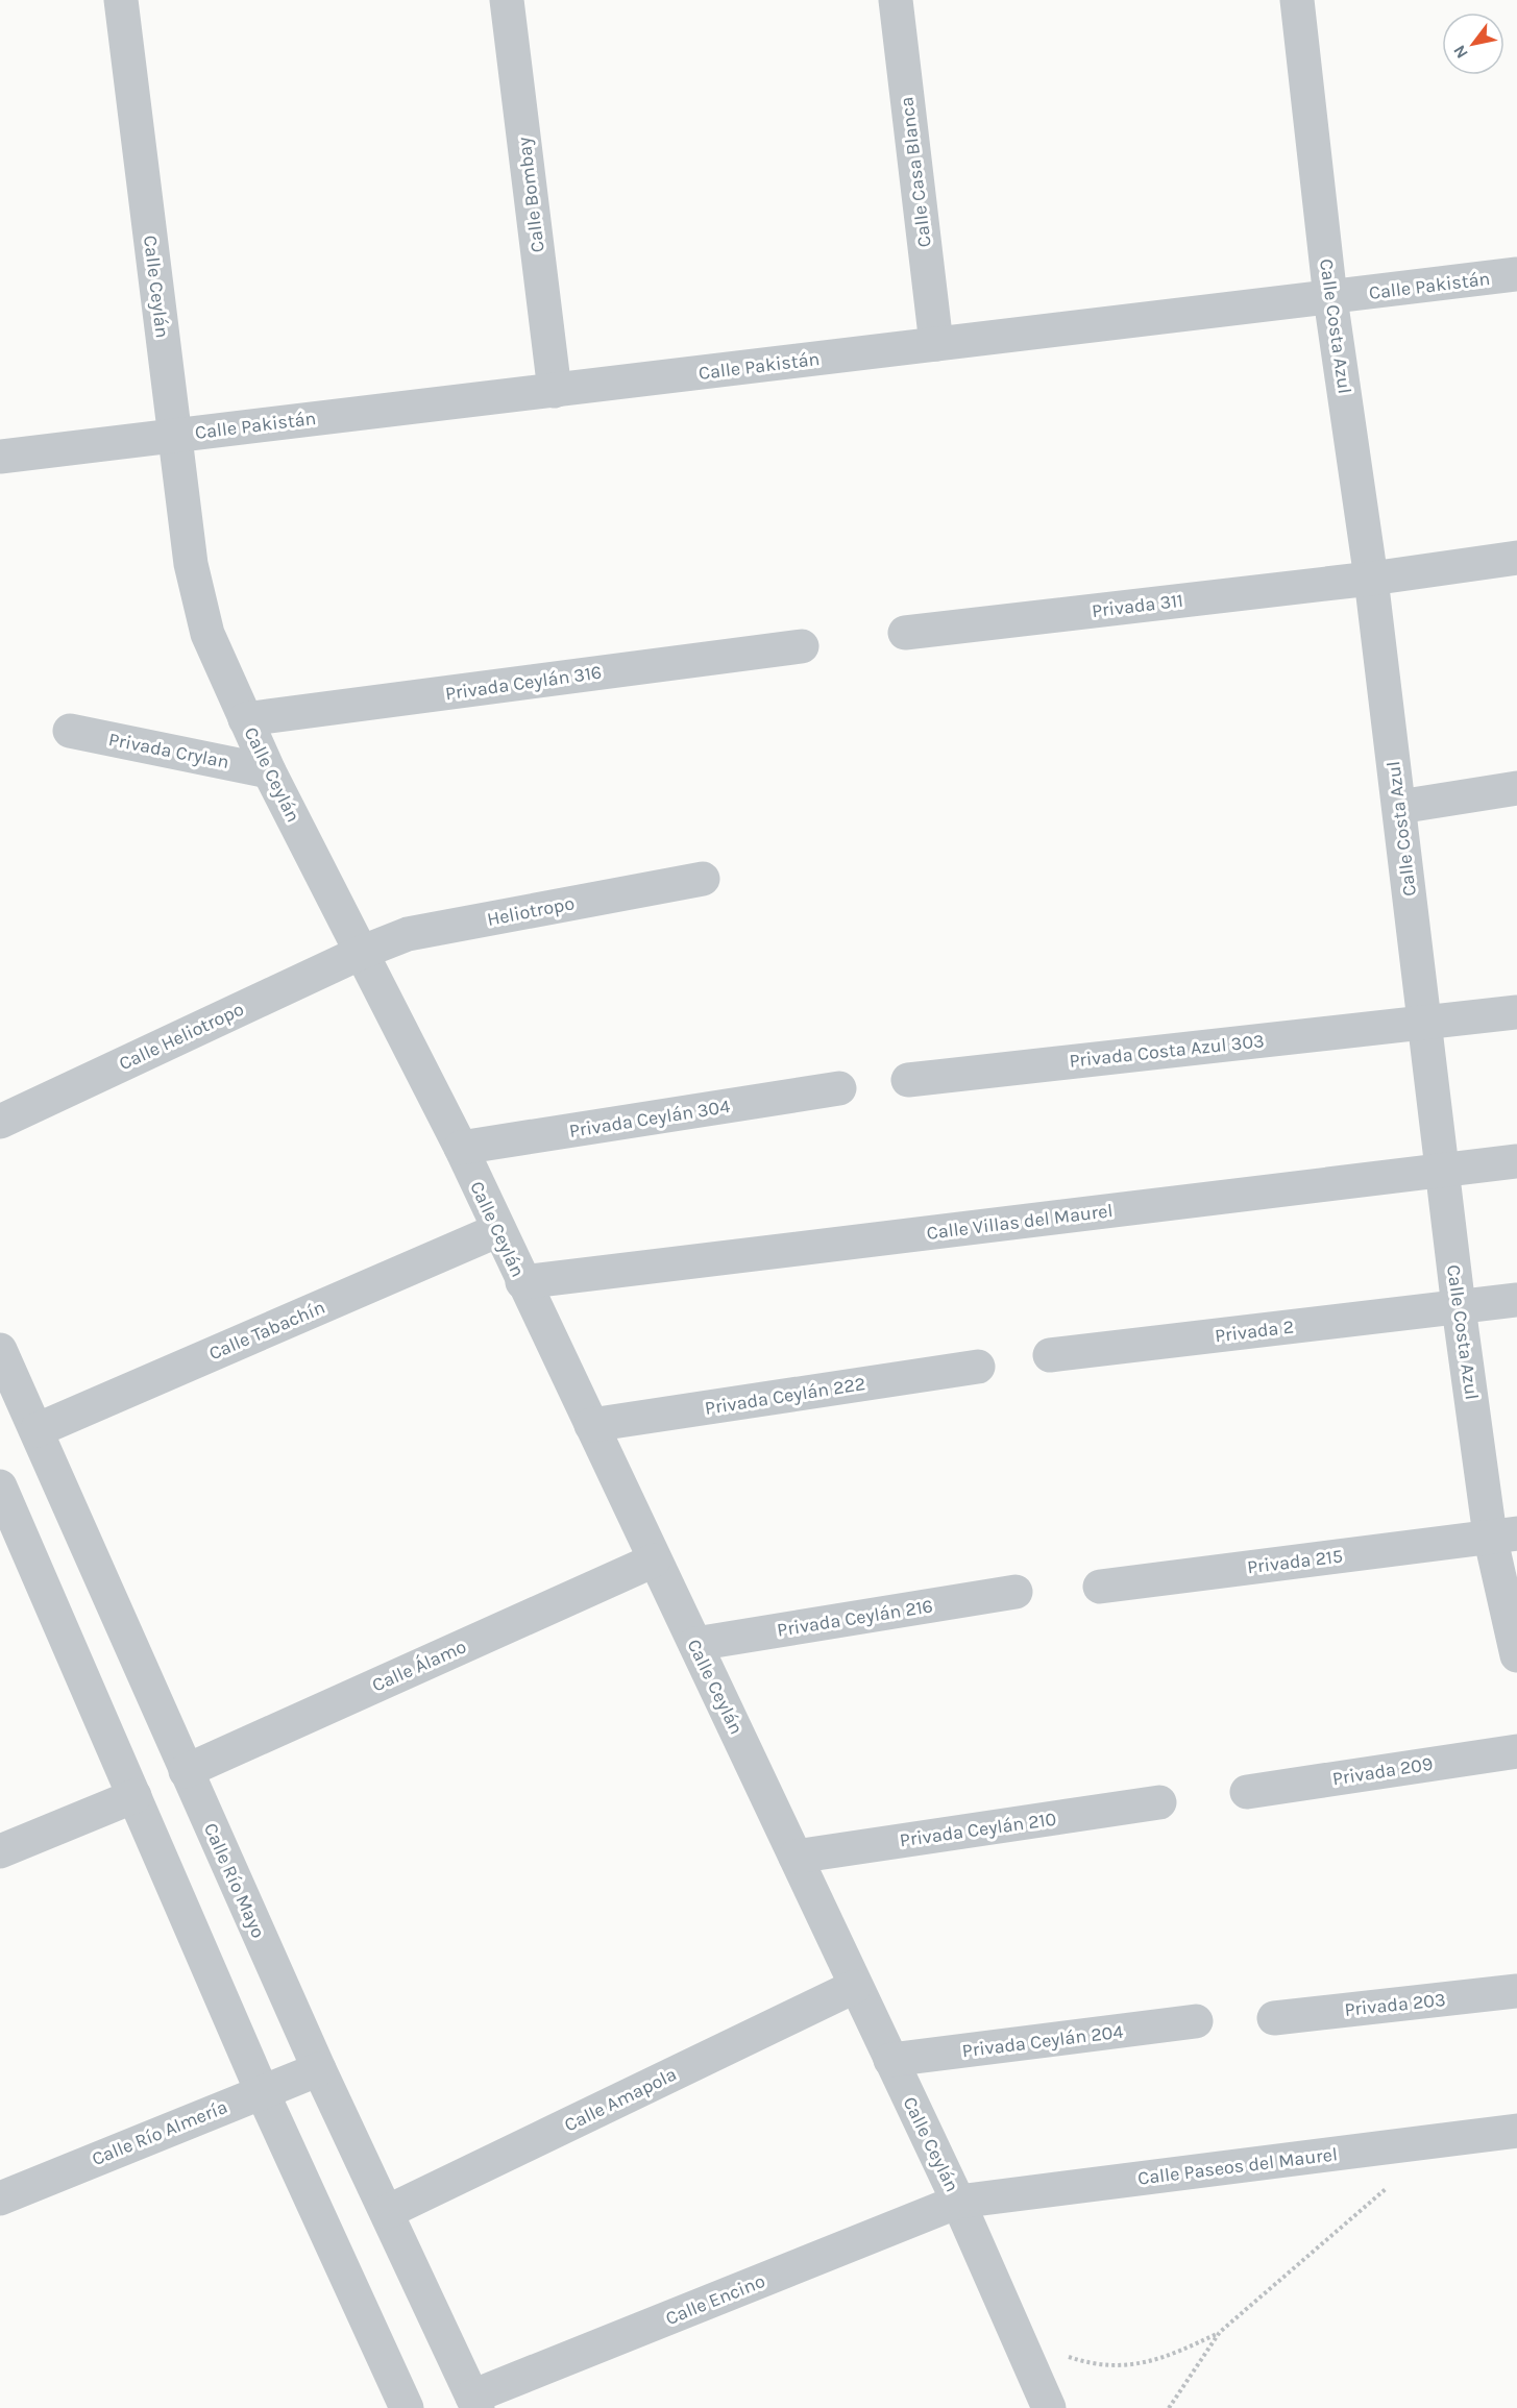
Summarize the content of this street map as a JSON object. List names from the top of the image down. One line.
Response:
{"streets":{"street":["Calle Casa Blanca","Calle Bombay","Calle Pakistán","Calle Ceylán","Calle Costa Azul","Privada 311","Privada Ceylán 316","Privada Crylan","Heliotropo","Calle Heliotropo","Privada Costa Azul 303","Privada Ceylán 304","Calle Villas del Maurel","Calle Tabachín","Privada 2","Privada Ceylán 222","Privada 215","Privada Ceylán 216","Calle Álamo","Privada 209","Privada Ceylán 210","Calle Río Mayo","Privada 203","Privada Ceylán 204","Calle Amapola","Calle Río Almería","Calle Paseos del Maurel","Calle Encino"]},"crossings":[["Calle Casa Blanca","Calle Pakistán"],["Calle Bombay","Calle Pakistán"],["Calle Pakistán","Calle Ceylán"],["Calle Pakistán","Calle Costa Azul"],["Calle Ceylán","Privada Ceylán 316"],["Calle Ceylán","Privada Crylan"],["Calle Ceylán","Heliotropo"],["Calle Ceylán","Calle Heliotropo"],["Calle Ceylán","Privada Ceylán 304"],["Calle Ceylán","Calle Villas del Maurel"],["Calle Ceylán","Calle Tabachín"],["Calle Ceylán","Privada Ceylán 222"],["Calle Ceylán","Privada Ceylán 216"],["Calle Ceylán","Calle Álamo"],["Calle Ceylán","Privada Ceylán 210"],["Calle Ceylán","Privada Ceylán 204"],["Calle Ceylán","Calle Amapola"],["Calle Ceylán","Calle Paseos del Maurel"],["Calle Ceylán","Calle Encino"],["Calle Costa Azul","Privada 311"],["Calle Costa Azul","Privada Costa Azul 303"],["Calle Costa Azul","Calle Villas del Maurel"],["Calle Costa Azul","Privada 2"],["Calle Costa Azul","Privada 215"],["Heliotropo","Calle Heliotropo"],["Calle Tabachín","Calle Río Mayo"],["Calle Álamo","Calle Río Mayo"],["Calle Río Mayo","Calle Amapola"],["Calle Río Mayo","Calle Río Almería"],["Calle Río Mayo","Calle Encino"],["Calle Paseos del Maurel","Calle Encino"]],"north":"bottom left"}
